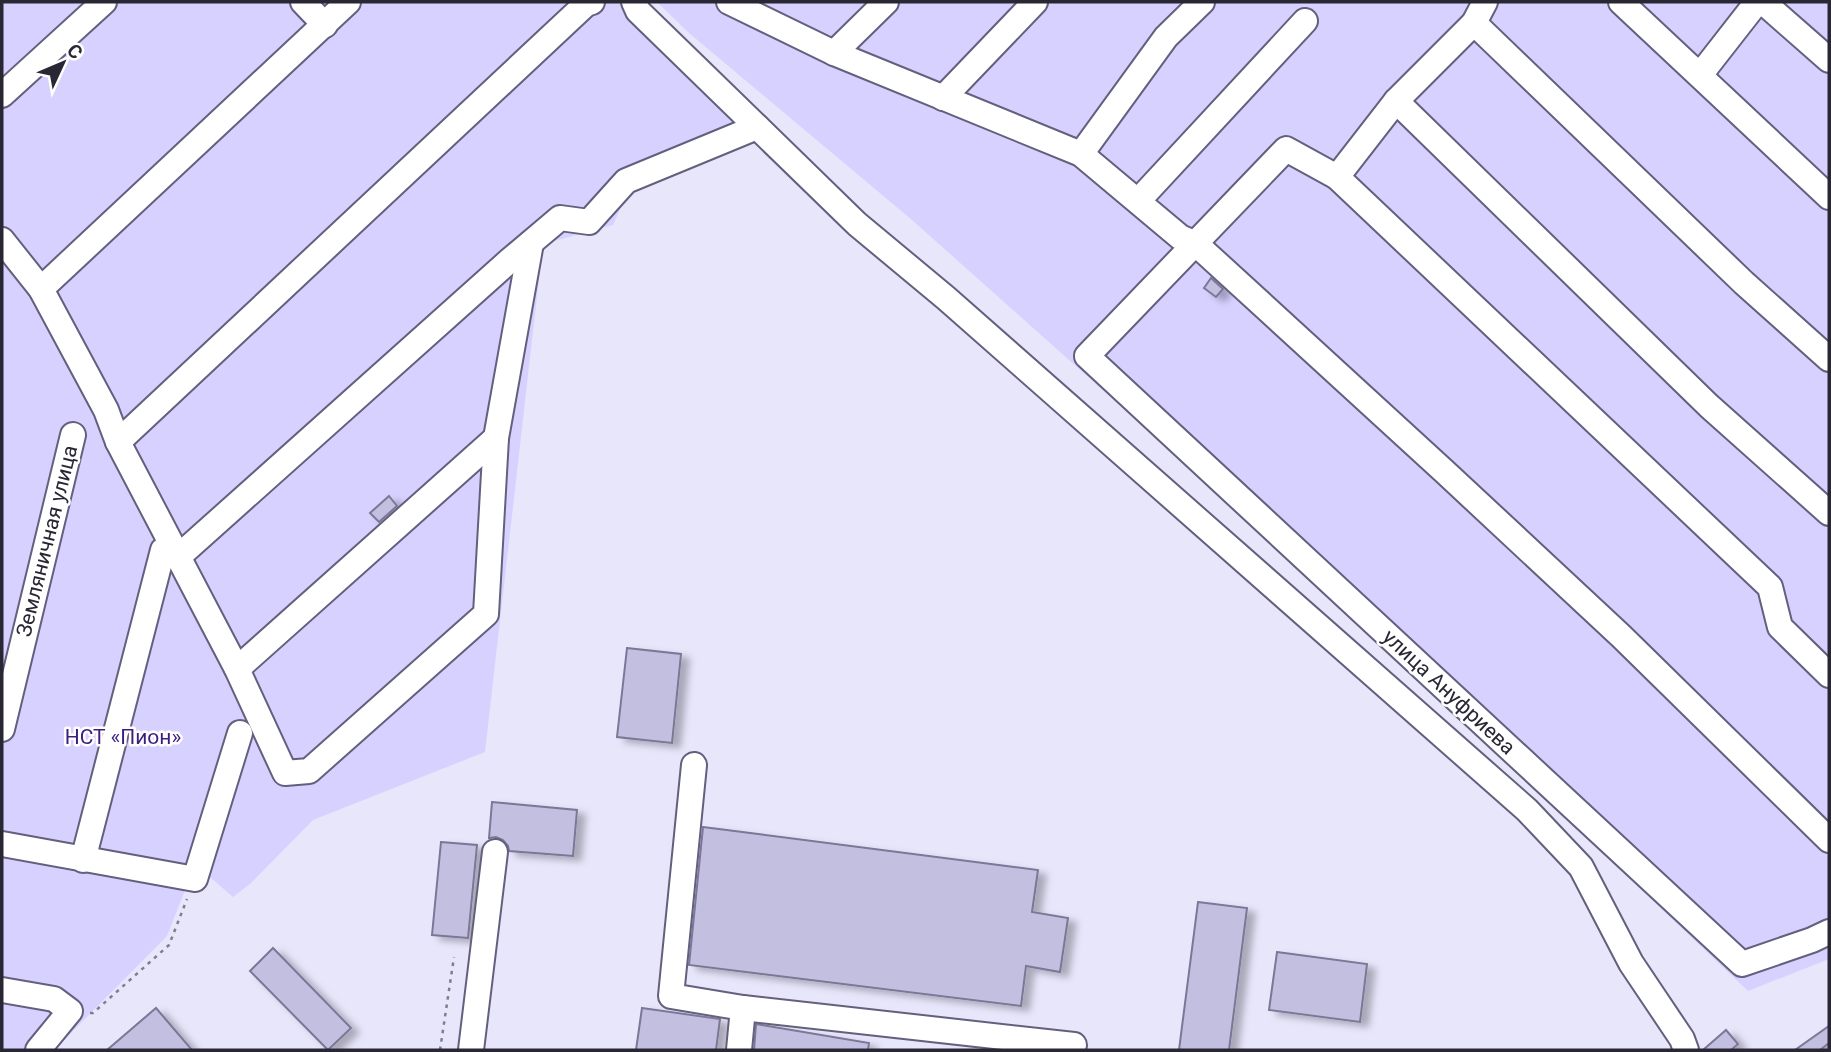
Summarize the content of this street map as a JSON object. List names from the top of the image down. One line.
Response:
{"streets":{"street":["Земляничная улица","улица Ануфриева"]},"parks":["НСТ «Пион»"],"north":"top right"}
